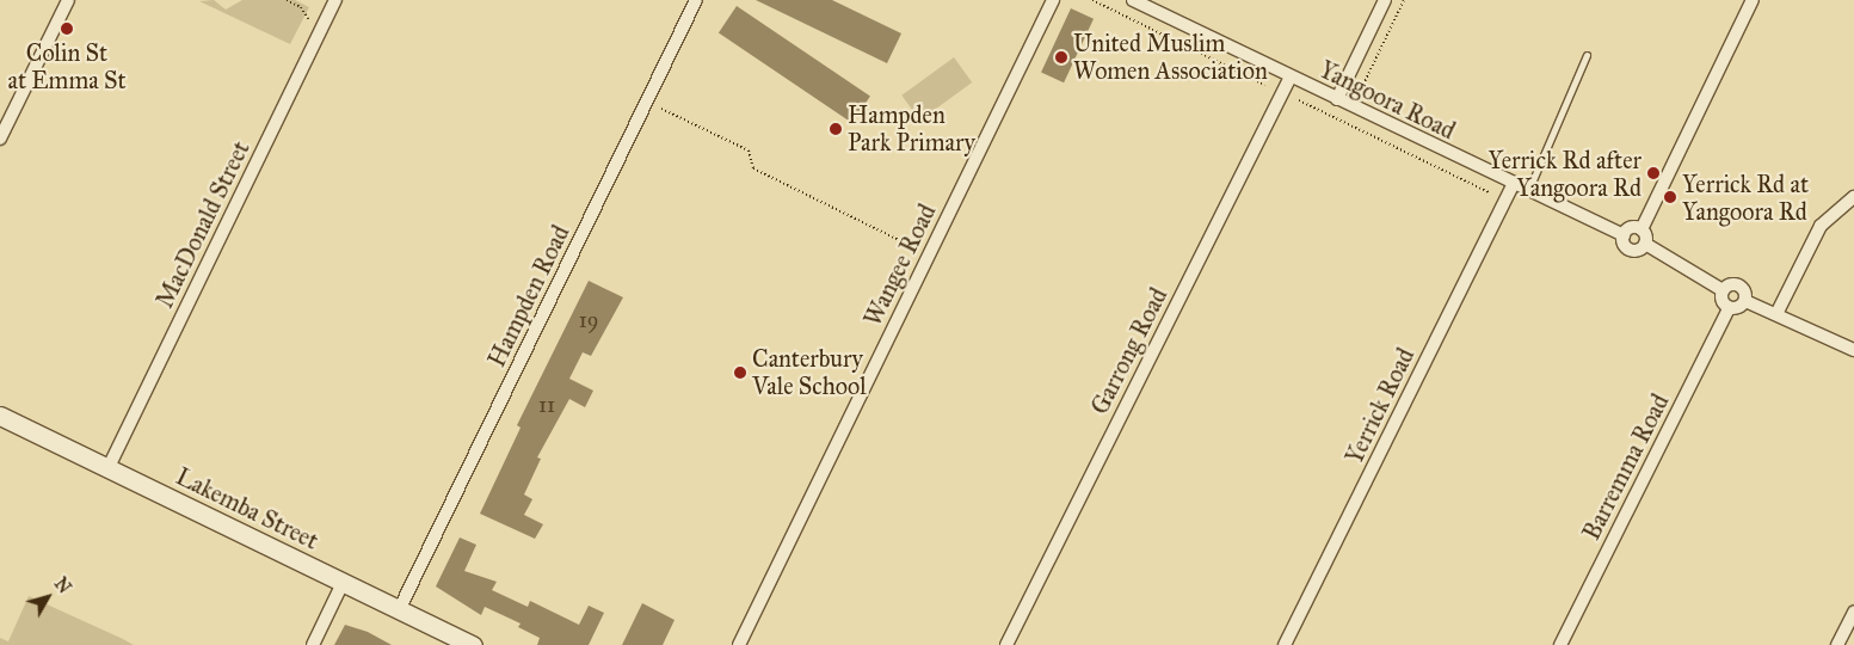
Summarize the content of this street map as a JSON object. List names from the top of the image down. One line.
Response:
{"streets":{"main road":["Lakemba Street"],"street":["Yangoora Road","MacDonald Street","Wangee Road","Hampden Road","Garrong Road","Yerrick Road","Barremma Road"]},"crossings":[["Yangoora Road","Garrong Road"],["Yangoora Road","Yerrick Road"],["MacDonald Street","Lakemba Street"],["Hampden Road","Lakemba Street"]],"places":["Colin St at Emma St","United Muslim Women Association","Hampden Park Primary","Yerrick Rd after Yangoora Rd","Yerrick Rd at Yangoora Rd","Canterbury Vale School"],"house_numbers":["19","11"],"north":"top right"}
